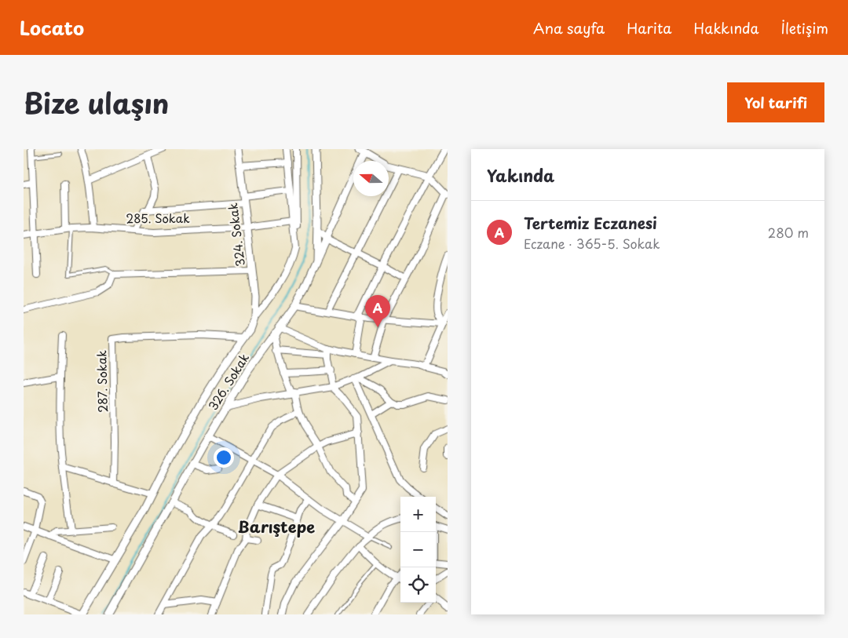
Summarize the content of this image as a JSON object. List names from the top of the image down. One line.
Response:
{"streets":{"street":["285. Sokak","324. Sokak","287. Sokak","326. Sokak"]},"crossings":[["285. Sokak","324. Sokak"],["285. Sokak","326. Sokak"],["324. Sokak","326. Sokak"],["287. Sokak","326. Sokak"]],"districts":["Barıştepe"],"north":"left","page":{"header":"Locato","nav":["Ana sayfa","Harita","Hakkında","İletişim"],"title":"Bize ulaşın","buttons":"Yol tarifi","heading":"Yakında","list":[{"mark":"A","name":"Tertemiz Eczanesi","note":"Eczane · 365-5. Sokak","value":"280 m"}],"pins":"A","map_buttons":["+","−"]}}
